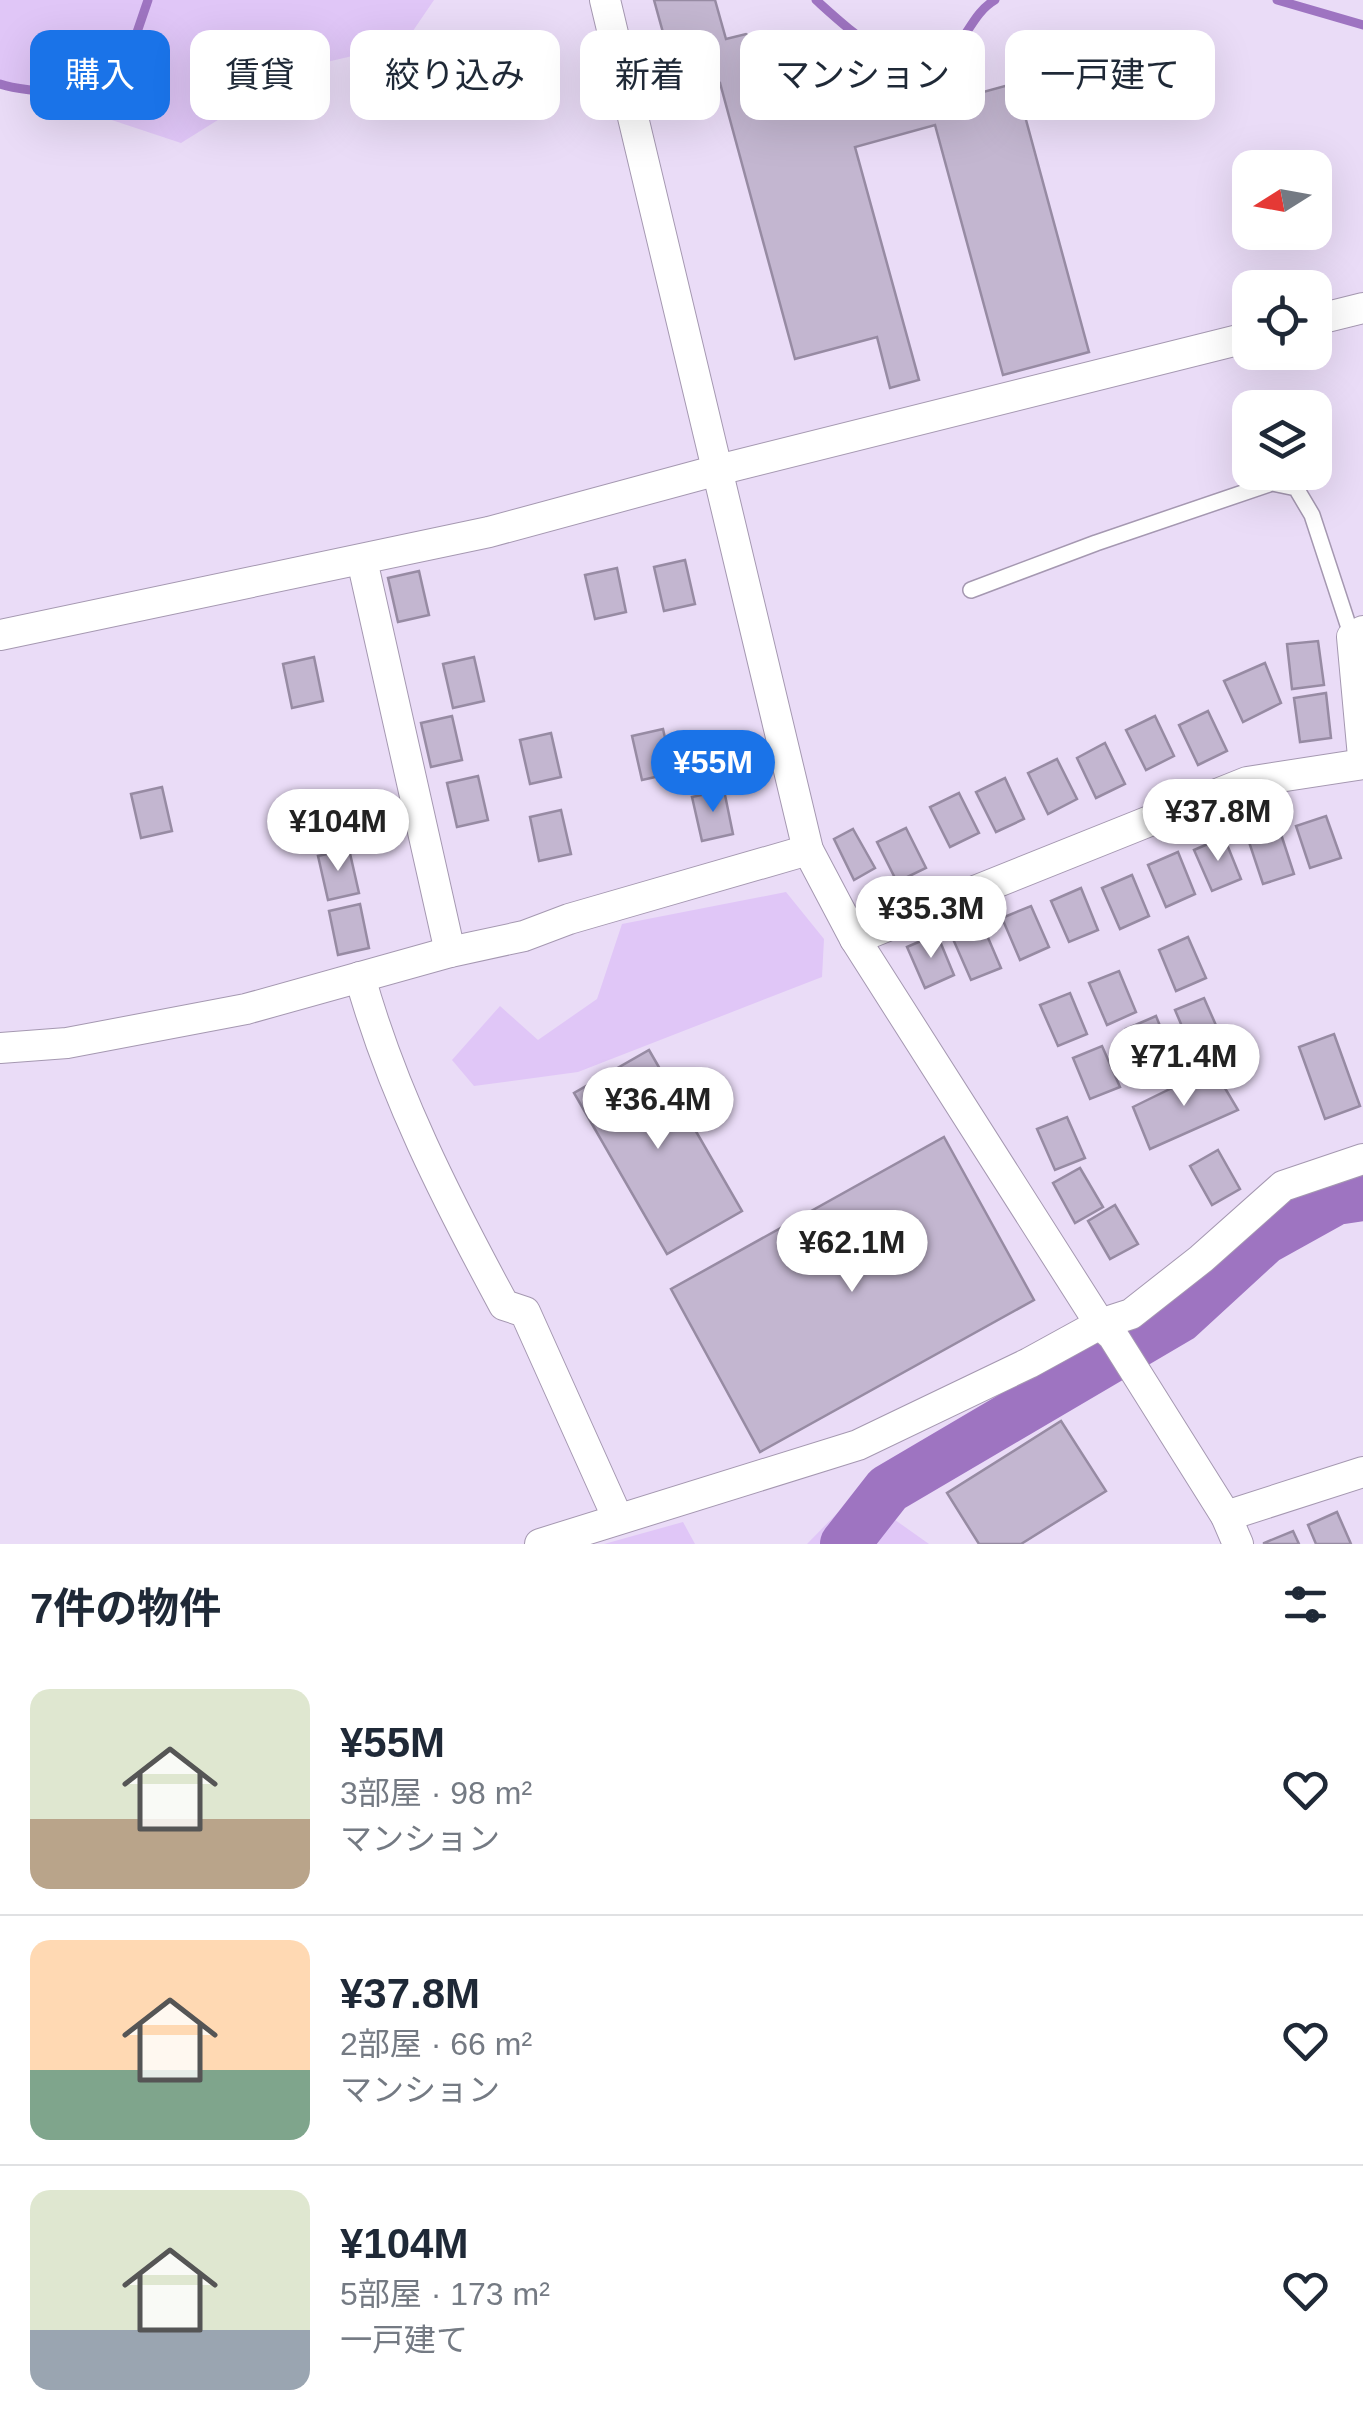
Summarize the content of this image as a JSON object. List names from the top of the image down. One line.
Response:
{"north":"left","page":{"chip":["購入","賃貸","絞り込み","新着","マンション","一戸建て"],"price":["¥55M","¥37.8M","¥104M","¥35.3M","¥71.4M","¥36.4M","¥62.1M"],"heading":"7件の物件","list":[{"name":"¥55M","note":"3部屋 · 98 m² · マンション"},{"name":"¥37.8M","note":"2部屋 · 66 m² · マンション"},{"name":"¥104M","note":"5部屋 · 173 m² · 一戸建て"}]}}
